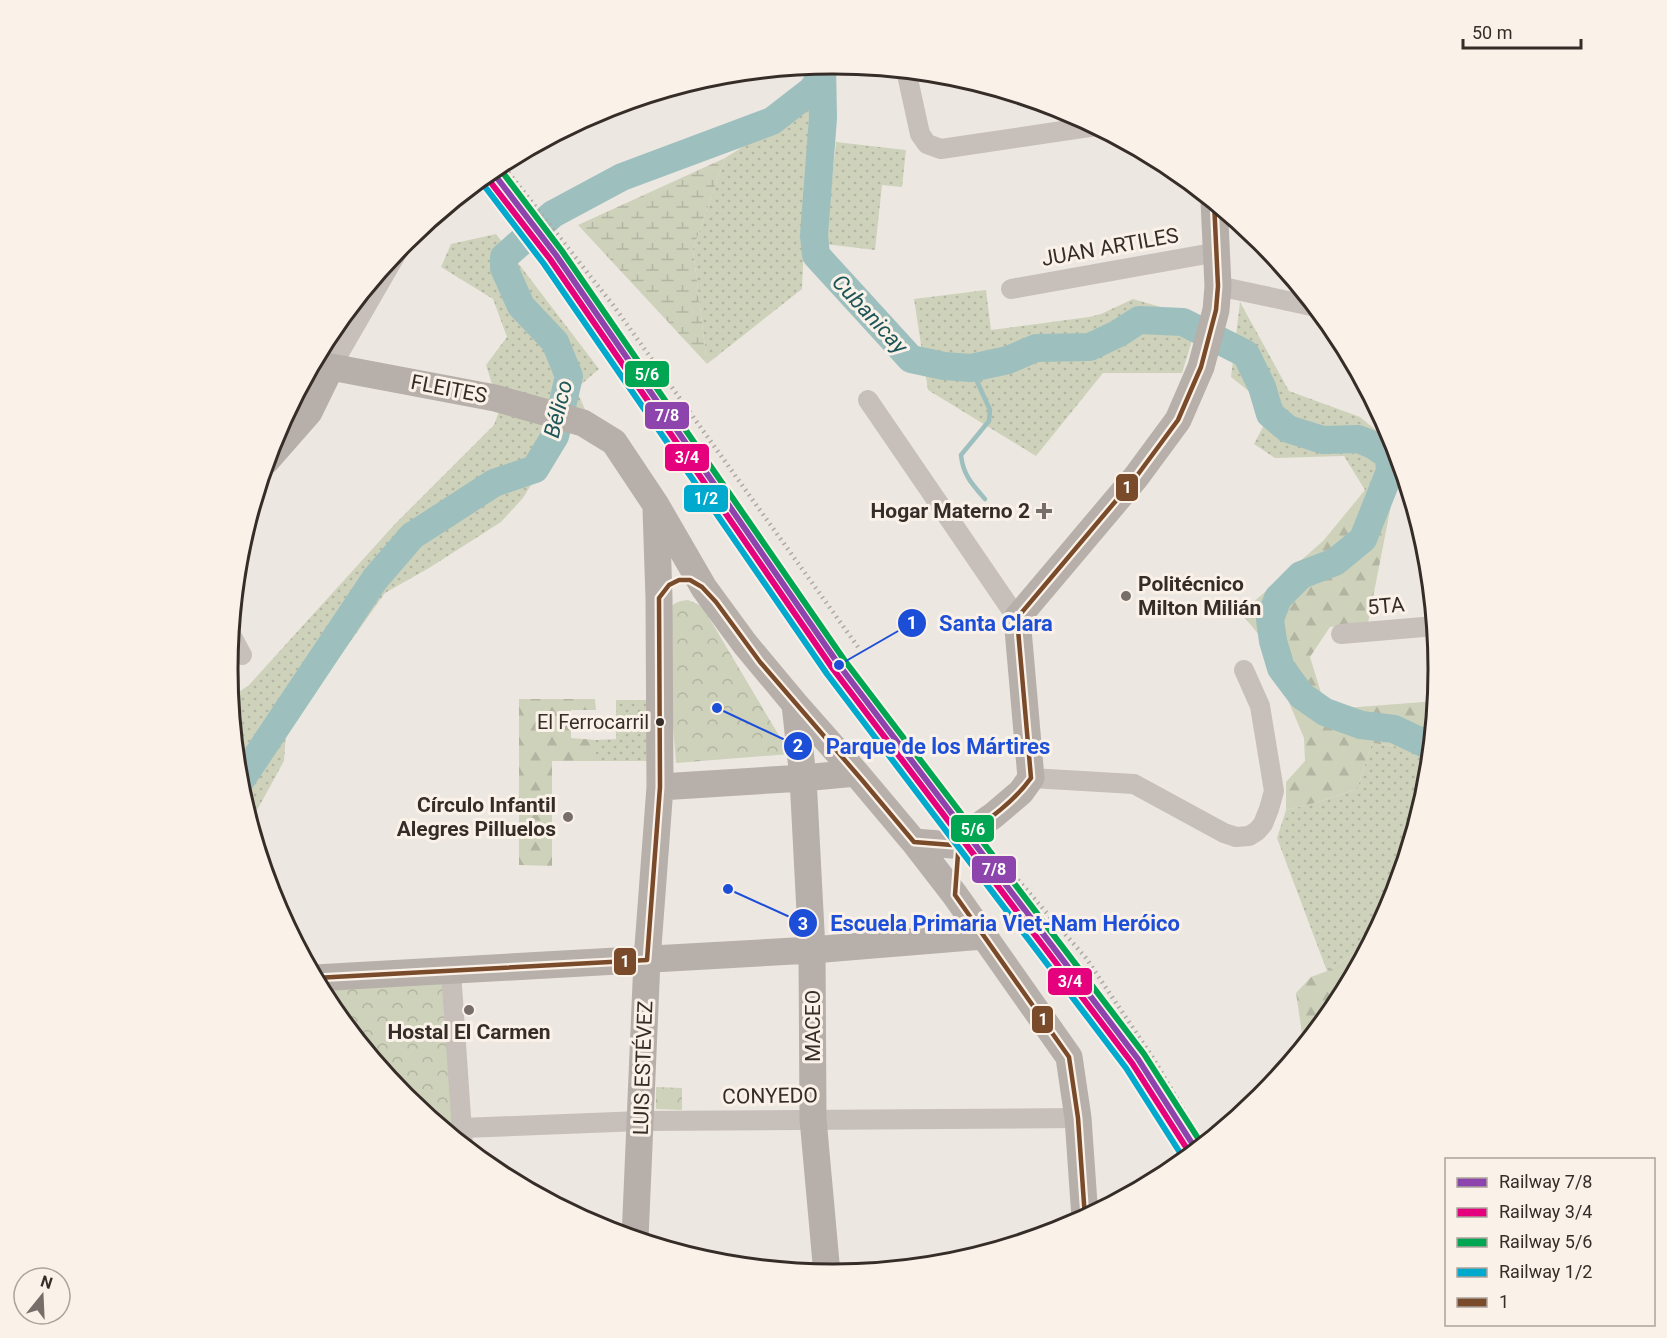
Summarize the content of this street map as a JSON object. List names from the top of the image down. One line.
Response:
{"streets":{"main road":["FLEITES","MACEO","LUIS ESTÉVEZ"],"street":["JUAN ARTILES","5TA","CONYEDO"]},"crossings":[["FLEITES","LUIS ESTÉVEZ"],["MACEO","CONYEDO"],["LUIS ESTÉVEZ","CONYEDO"]],"water":["Cubanicay","Bélico"],"places":{"health":["Hogar Materno 2"],"other":["Politécnico Milton Milián","Santa Clara","Parque de los Mártires","El Ferrocarril","Círculo Infantil Alegres Pilluelos","Escuela Primaria Viet-Nam Heróico","Hostal El Carmen"]},"lines":["rail line 5/6","rail line 7/8","rail line 3/4","rail line 1/2","transit line 1"],"legend":["Railway 7/8","Railway 3/4","Railway 5/6","Railway 1/2","1"],"scale_bar":"50 m","north":"top"}
